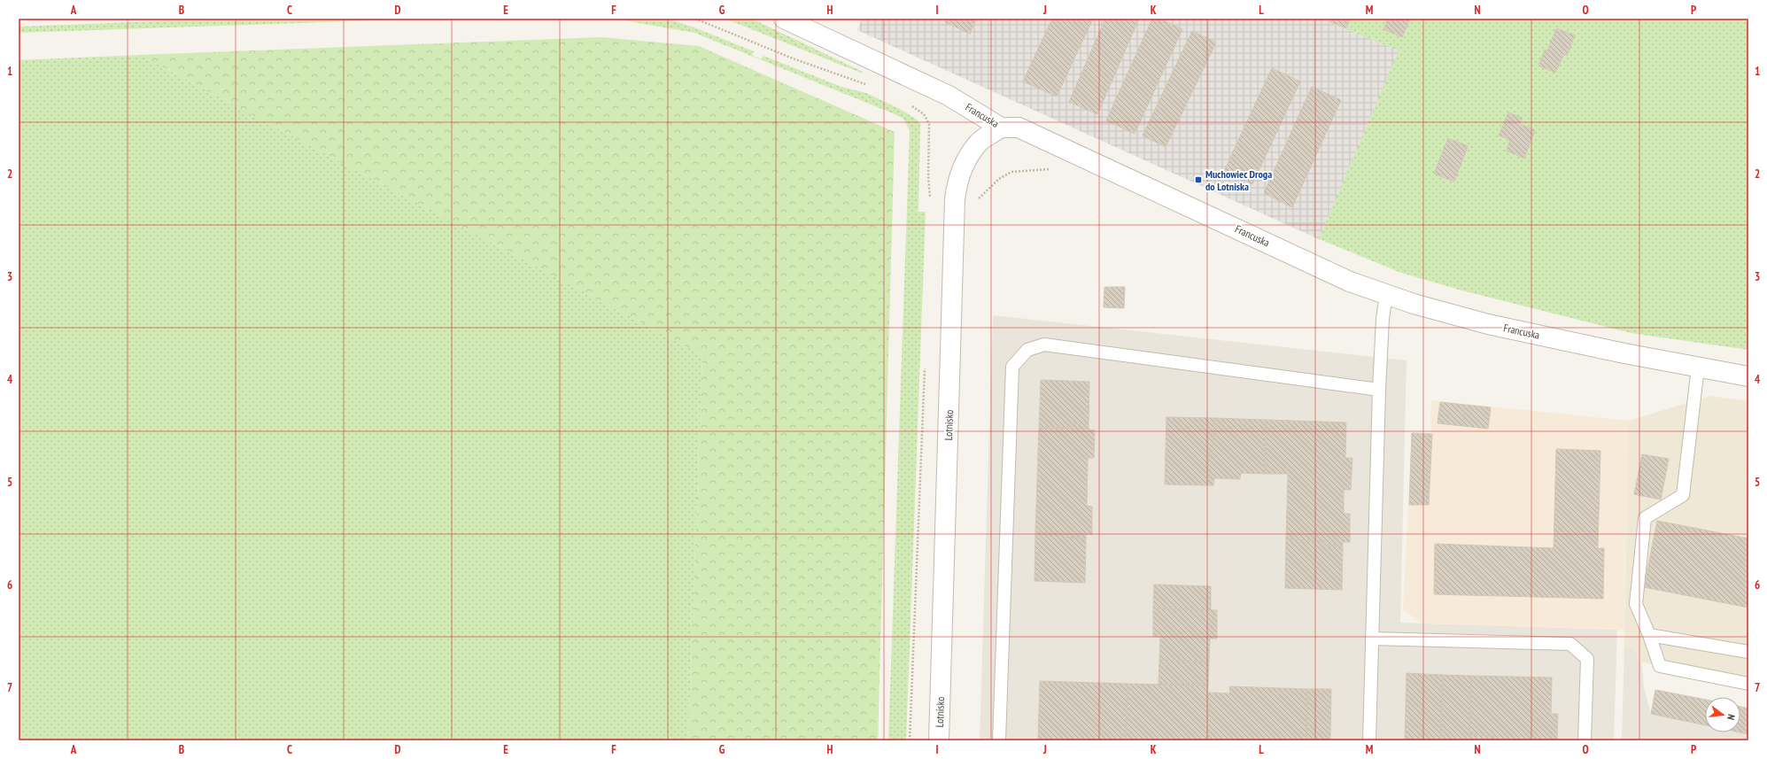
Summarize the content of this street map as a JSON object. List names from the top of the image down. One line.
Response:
{"streets":{"street":["Francuska","Lotnisko"]},"crossings":[["Francuska","Lotnisko"]],"places":{"transit":["Muchowiec Droga do Lotniska"]},"north":"right","grid":{"columns":["A","B","C","D","E","F","G","H","I","J","K","L","M","N","O","P"],"rows":["1","2","3","4","5","6","7"]}}
